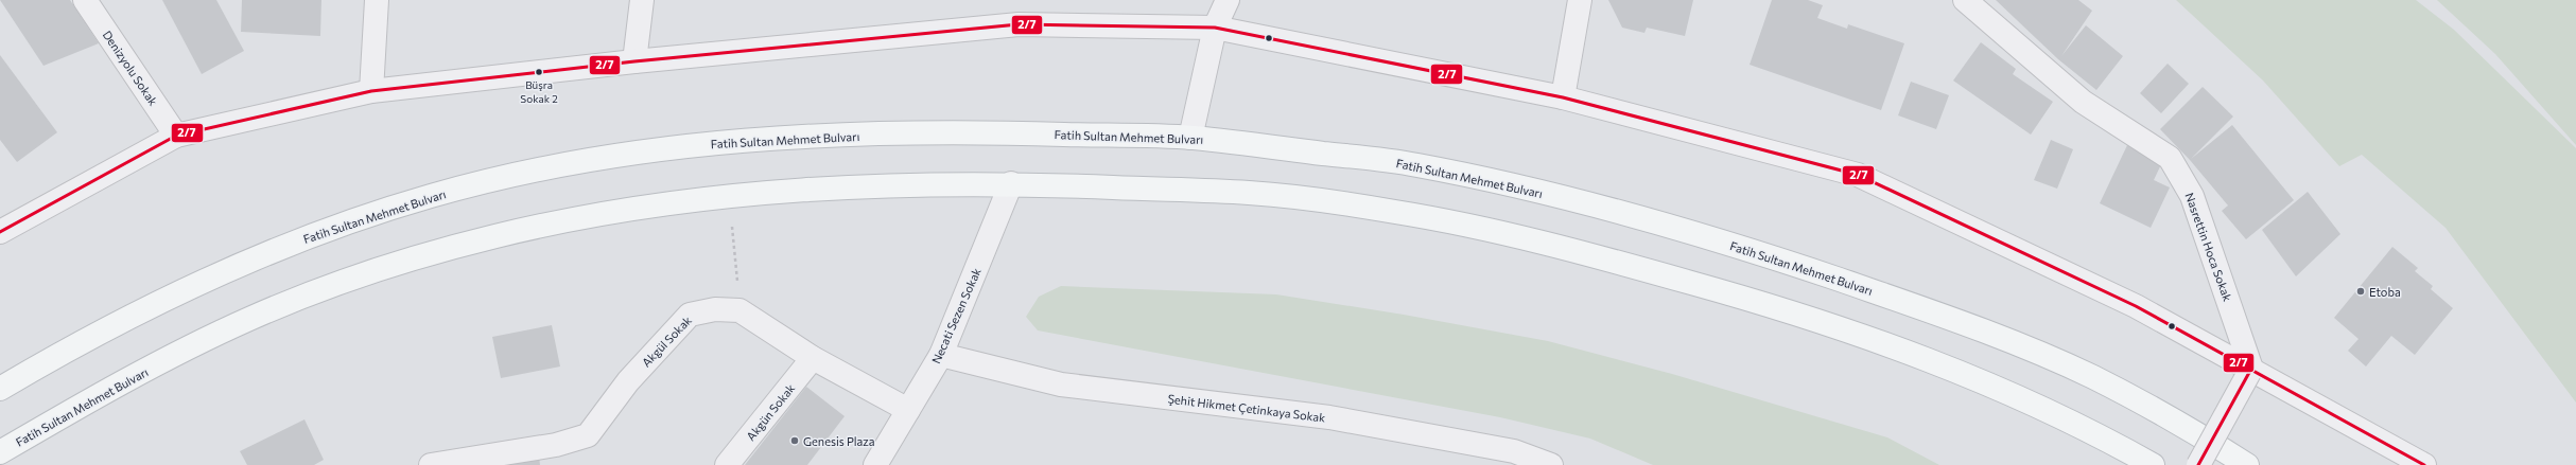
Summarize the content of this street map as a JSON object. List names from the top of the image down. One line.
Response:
{"streets":{"main road":["Fatih Sultan Mehmet Bulvarı"],"street":["Denizyolu Sokak","Nasrettin Hoca Sokak","Necati Sezen Sokak","Akgül Sokak","Şehit Hikmet Çetinkaya Sokak","Akgün Sokak"]},"crossings":[["Fatih Sultan Mehmet Bulvarı","Necati Sezen Sokak"],["Necati Sezen Sokak","Şehit Hikmet Çetinkaya Sokak"]],"places":["Büşra Sokak 2","Etoba","Genesis Plaza"],"lines":["transit line 2/7"]}
